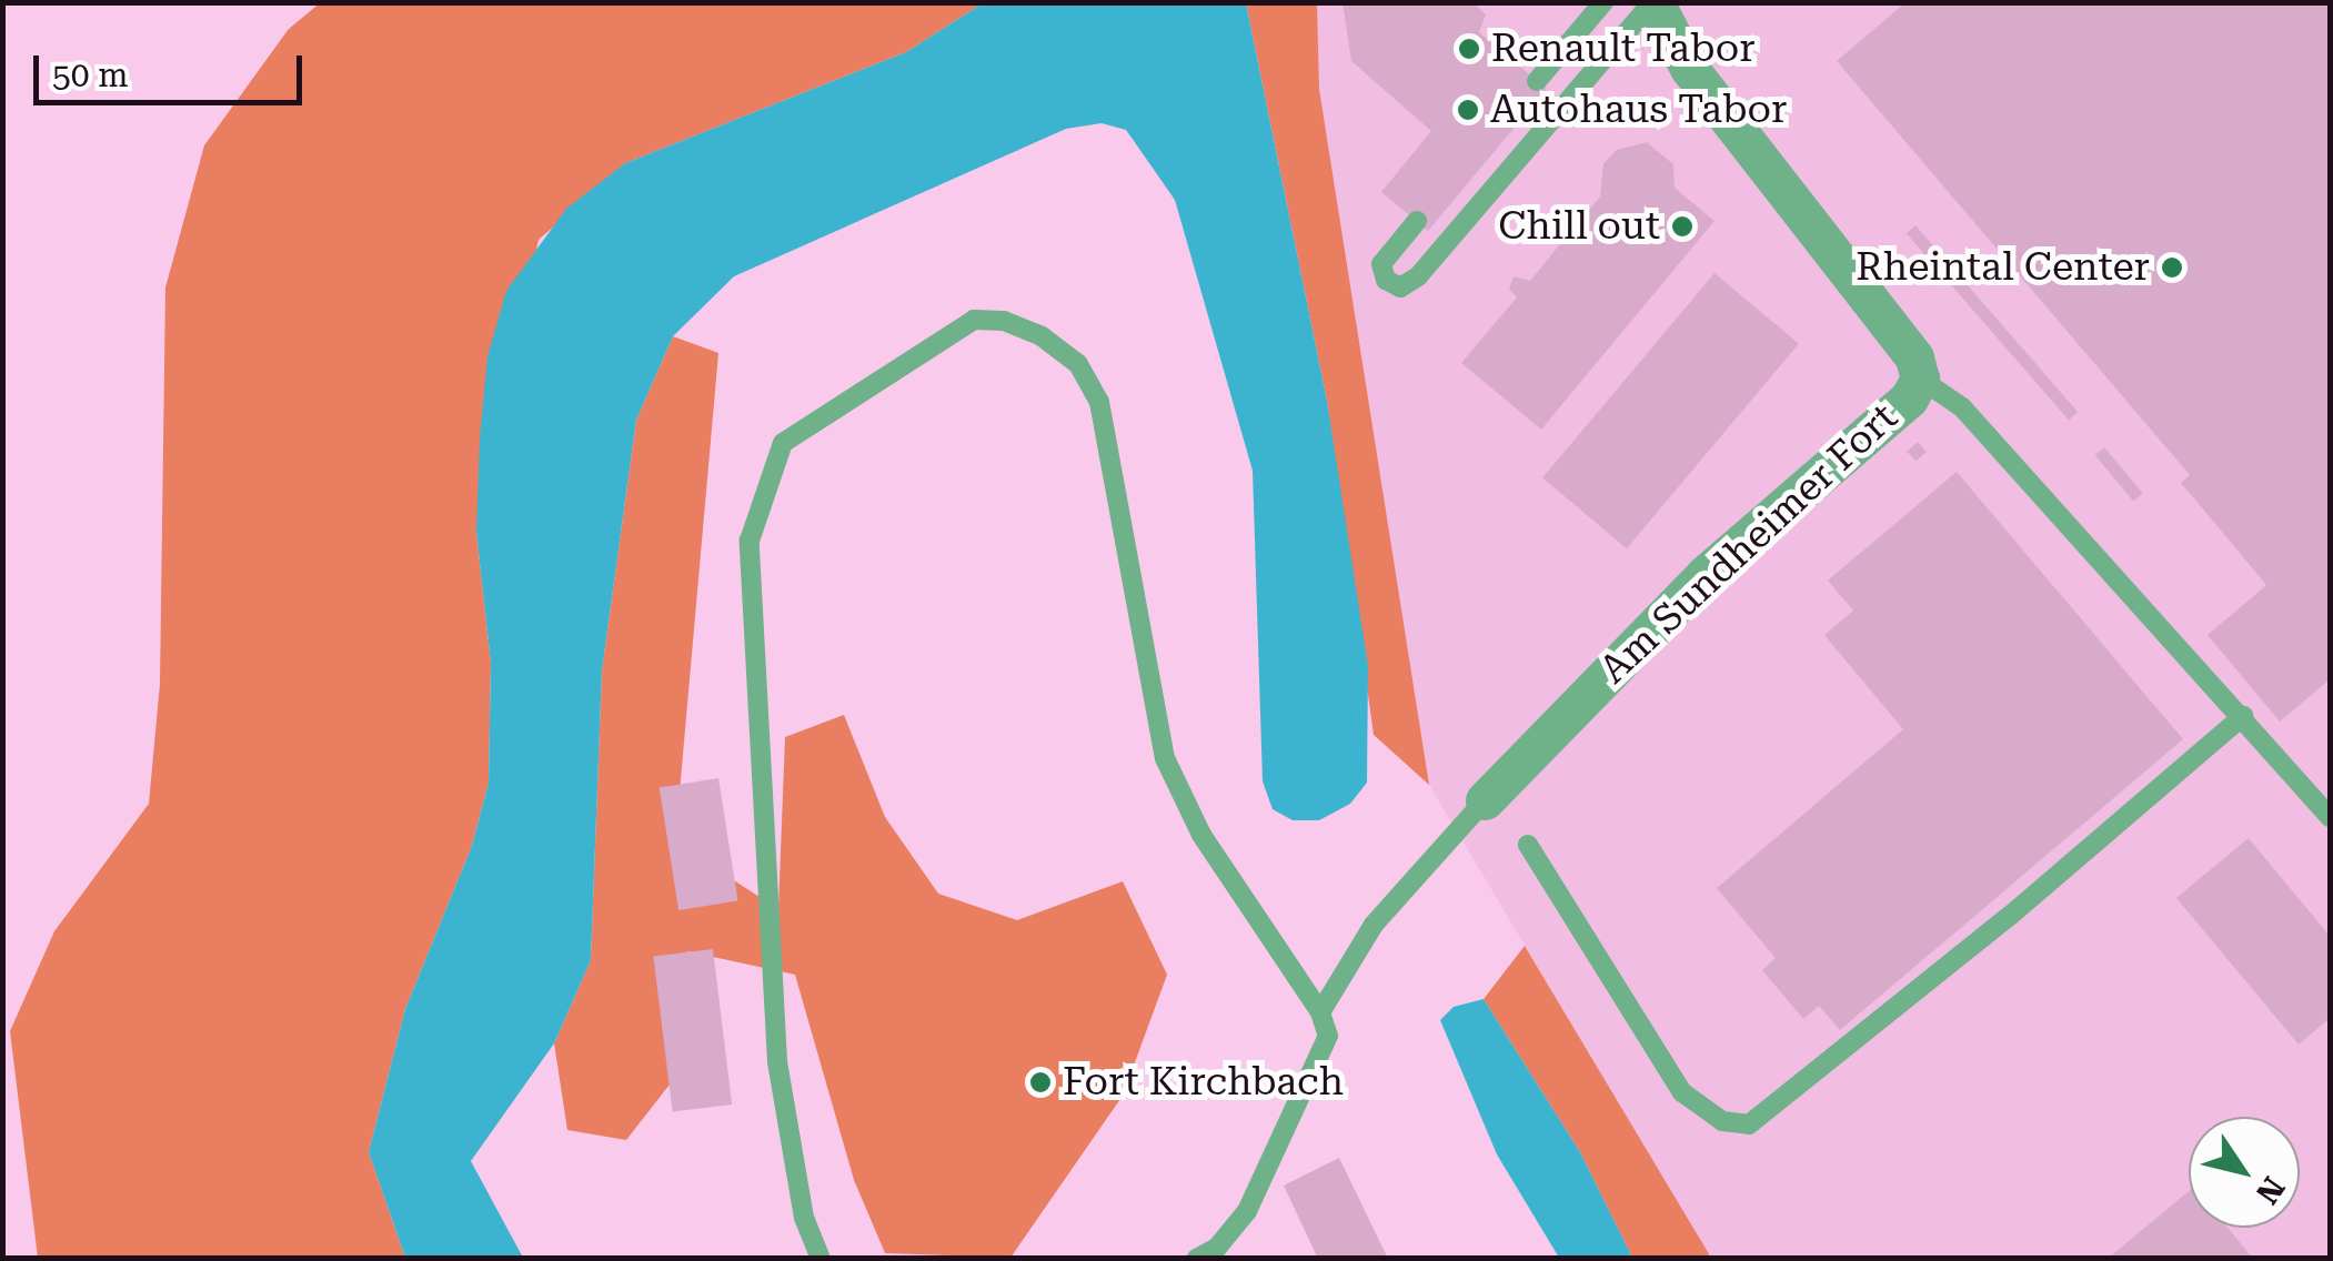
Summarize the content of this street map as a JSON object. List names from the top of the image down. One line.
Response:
{"streets":{"street":["Am Sundheimer Fort"]},"places":["Renault Tabor","Autohaus Tabor","Chill out","Rheintal Center","Fort Kirchbach"],"scale_bar":"50 m","north":"bottom right"}
